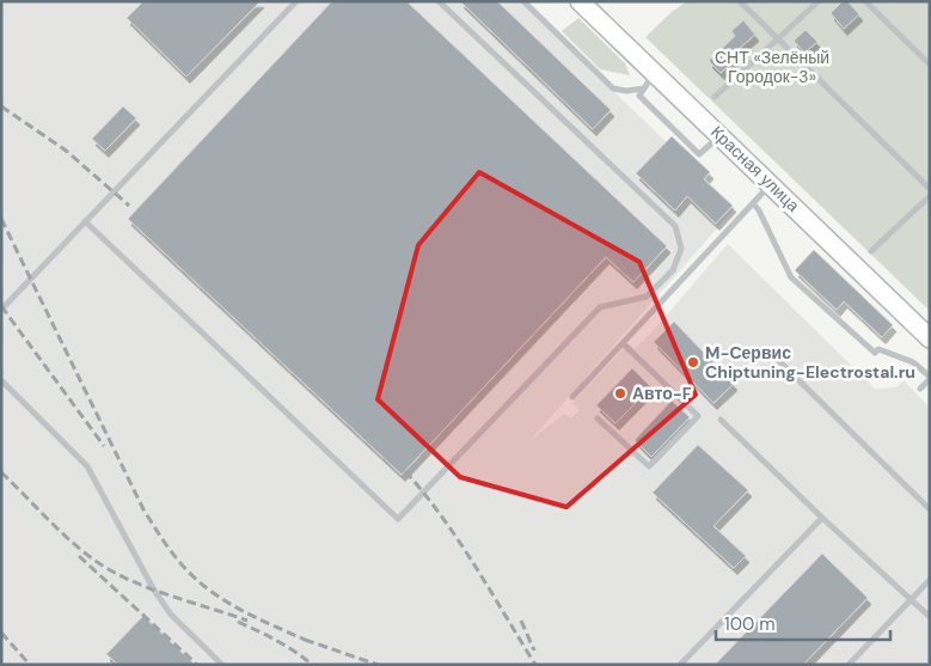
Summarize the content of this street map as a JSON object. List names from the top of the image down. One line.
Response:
{"streets":{"main road":["Красная улица"]},"parks":["СНТ «Зелёный Городок-3»"],"places":["M-Сервис Chiptuning-Electrostal.ru","Авто-F"],"scale_bar":"100 m"}
